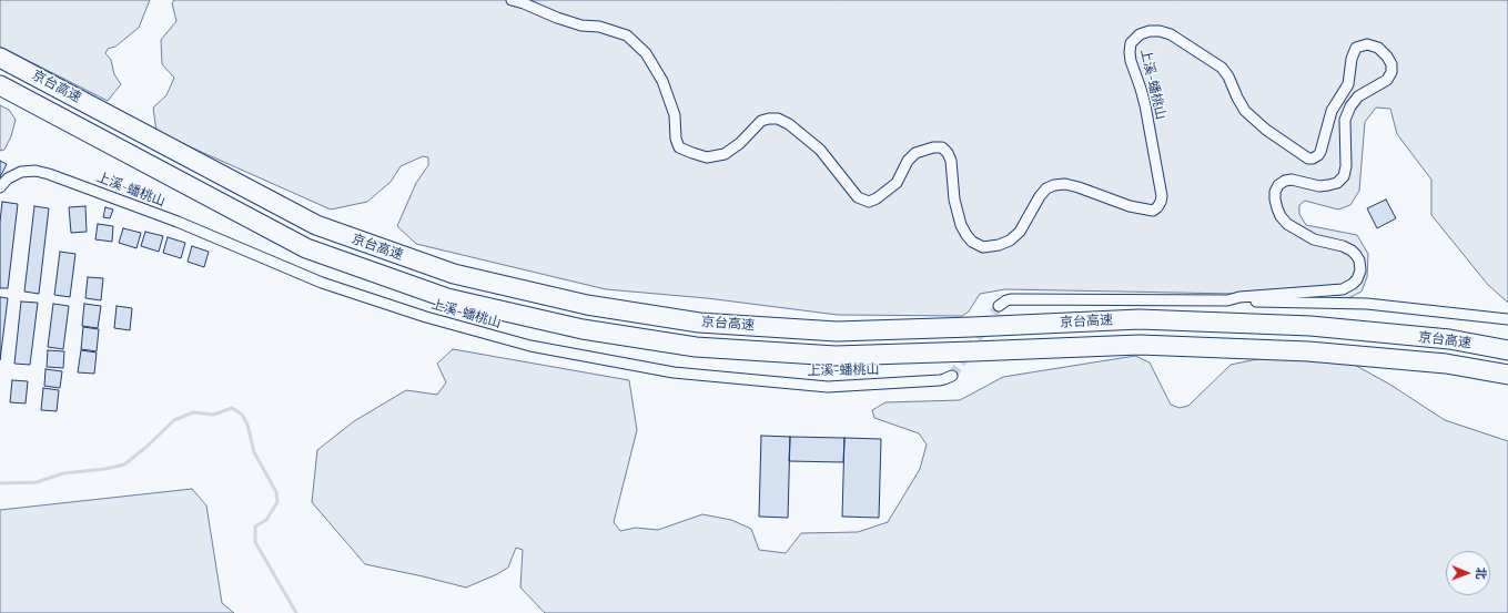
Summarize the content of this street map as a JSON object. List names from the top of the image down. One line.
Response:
{"streets":{"highway":["京台高速"],"street":["上溪-蟠桃山"]},"north":"right"}
